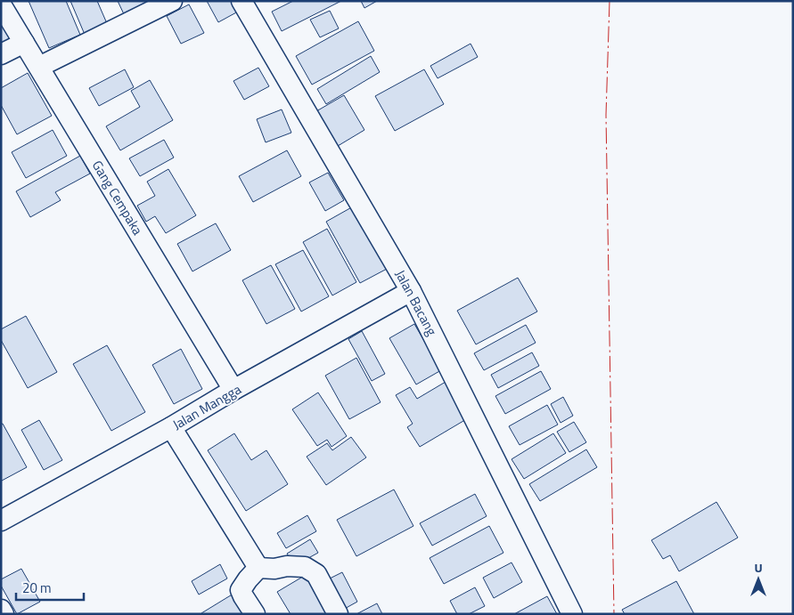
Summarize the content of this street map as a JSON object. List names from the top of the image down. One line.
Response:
{"streets":{"street":["Gang Cempaka","Jalan Bacang","Jalan Mangga"]},"crossings":[["Gang Cempaka","Jalan Mangga"],["Jalan Bacang","Jalan Mangga"]],"scale_bar":"20 m","north":"top"}
